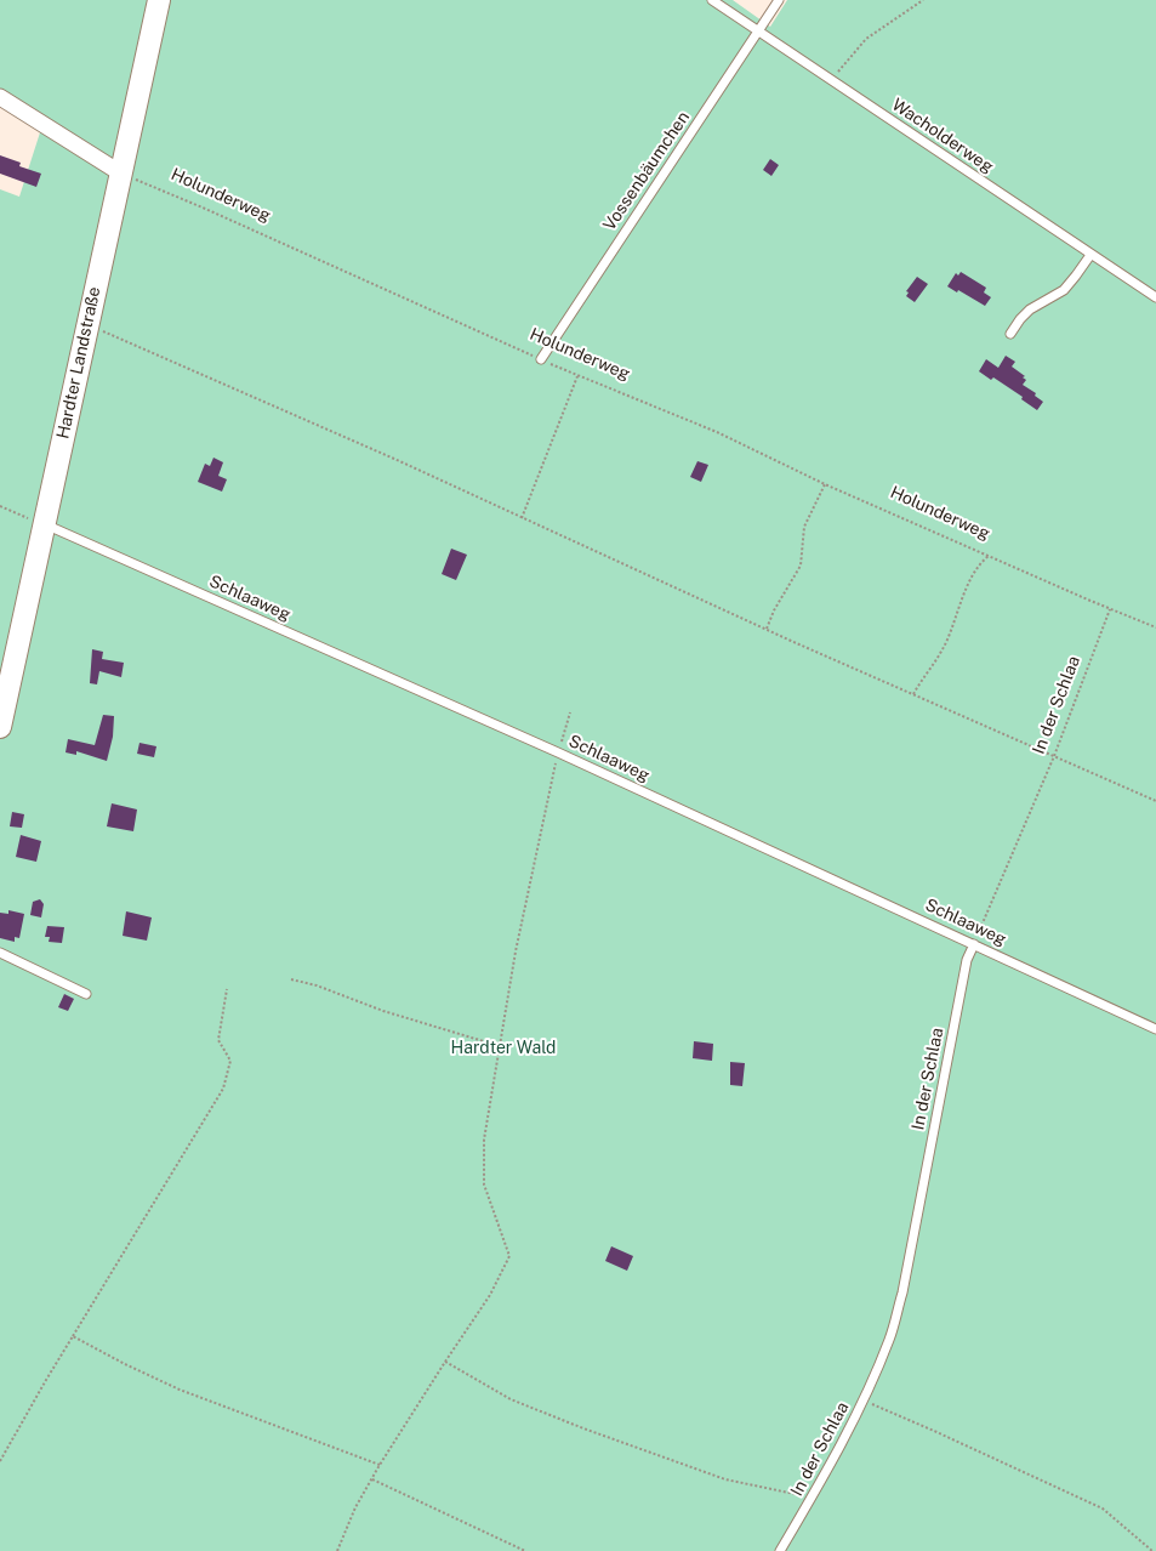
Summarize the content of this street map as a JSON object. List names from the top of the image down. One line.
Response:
{"streets":{"main road":["Hardter Landstraße"],"lane":["Wacholderweg","Vossenbäumchen","Schlaaweg","In der Schlaa"],"path":["Holunderweg"]},"crossings":[["Wacholderweg","Vossenbäumchen"],["Vossenbäumchen","Holunderweg"],["Holunderweg","Hardter Landstraße"],["Holunderweg","In der Schlaa"],["Hardter Landstraße","Schlaaweg"],["Schlaaweg","In der Schlaa"]],"parks":["Hardter Wald"]}
